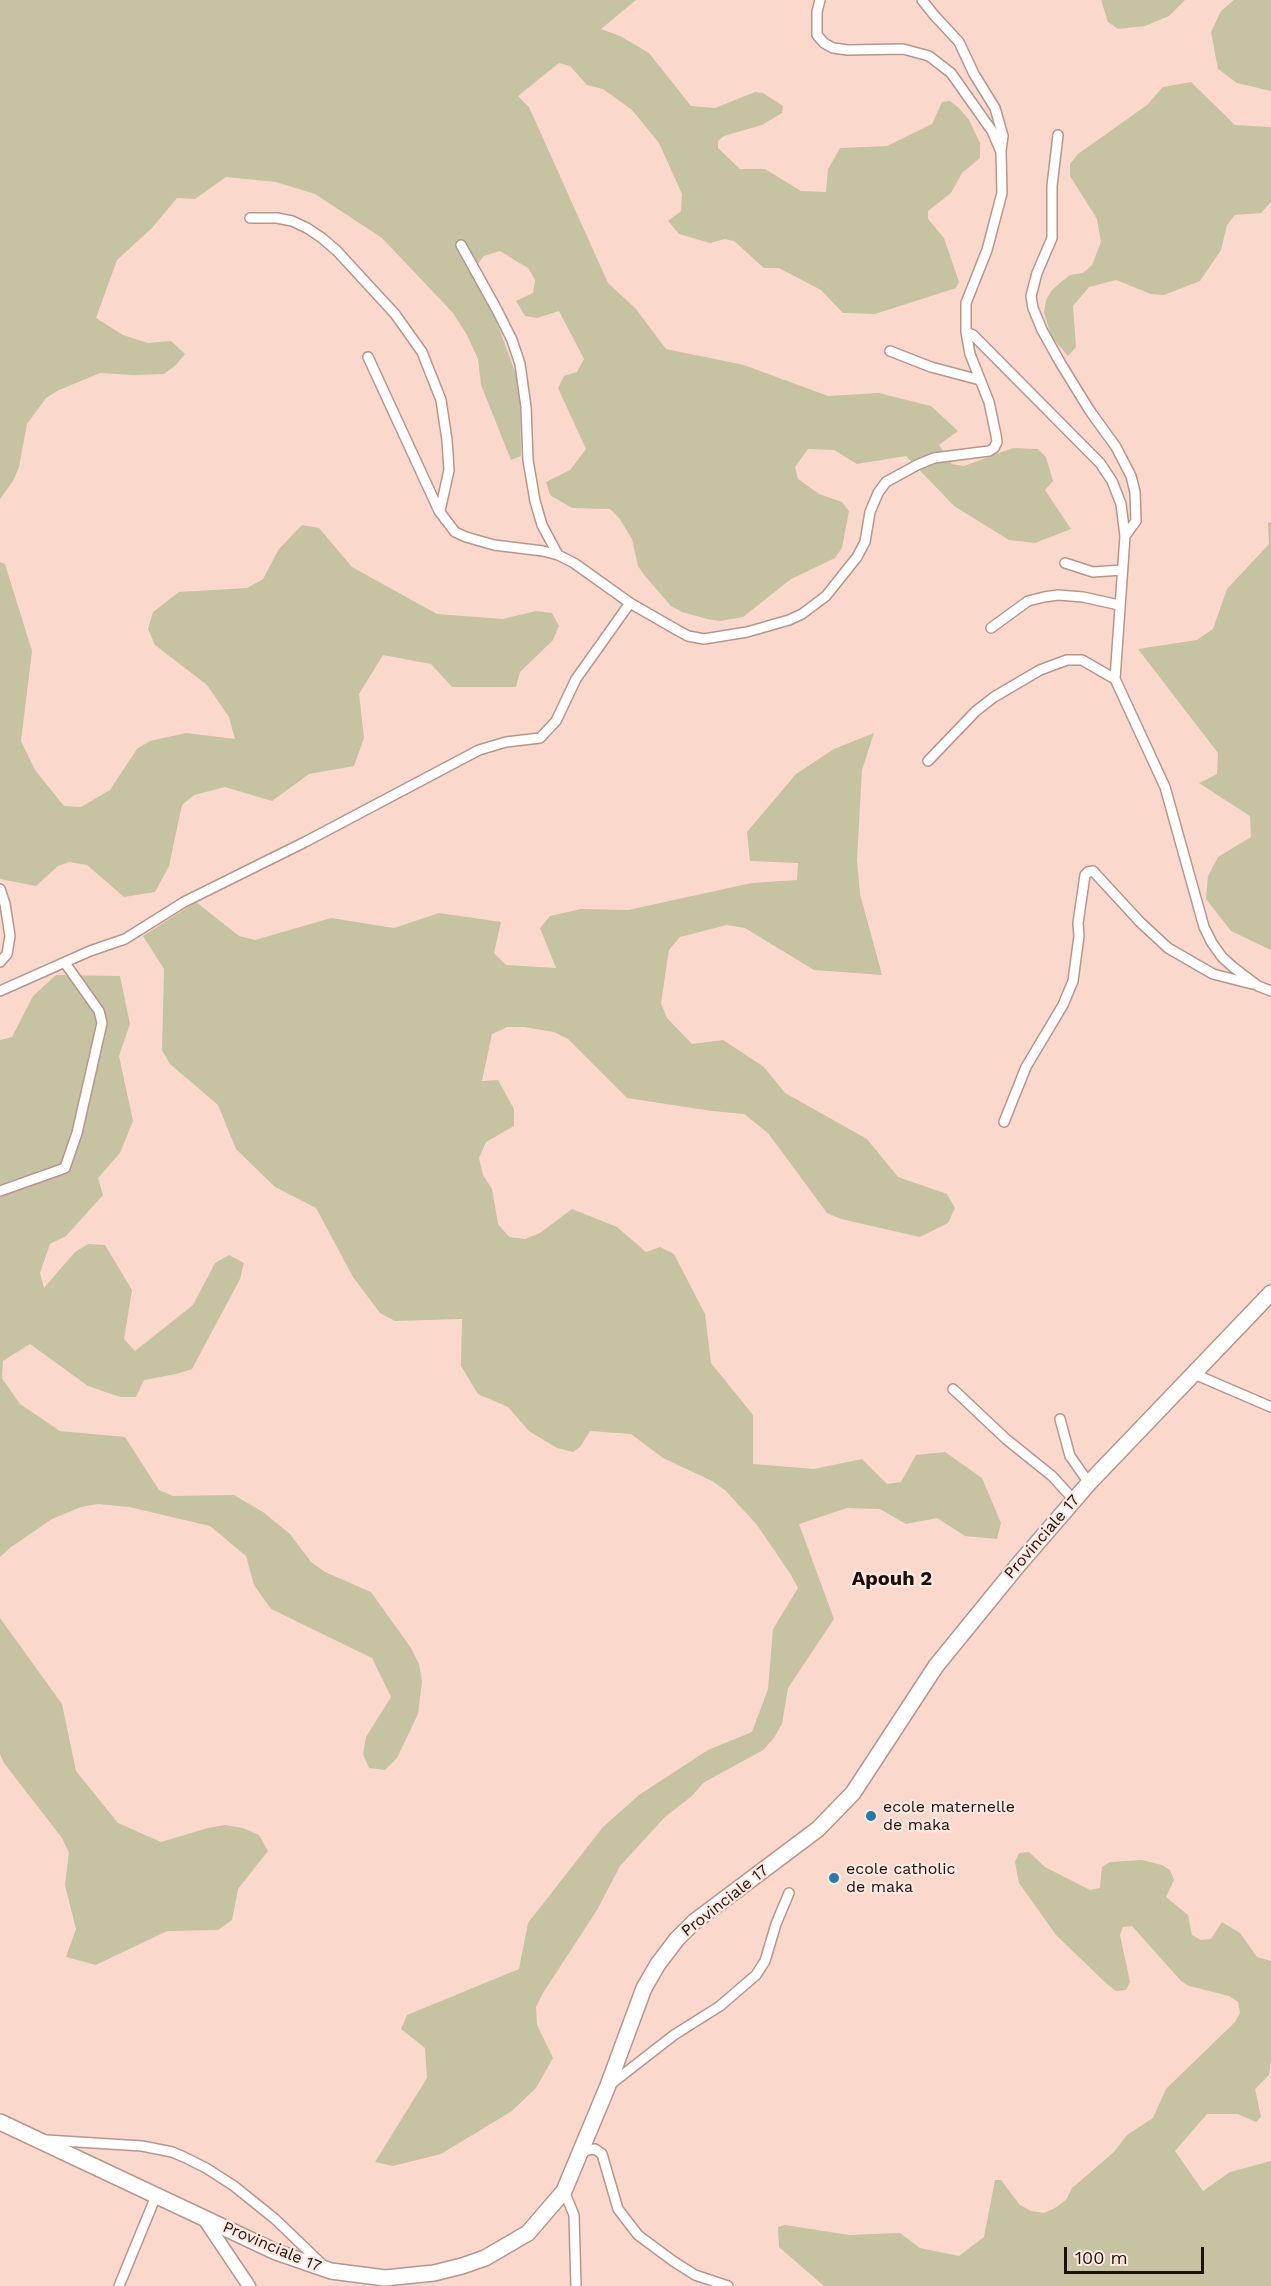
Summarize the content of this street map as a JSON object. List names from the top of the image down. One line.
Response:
{"streets":{"main road":["Provinciale 17"]},"districts":["Apouh 2"],"places":["ecole maternelle de maka","ecole catholic de maka"],"scale_bar":"100 m"}
